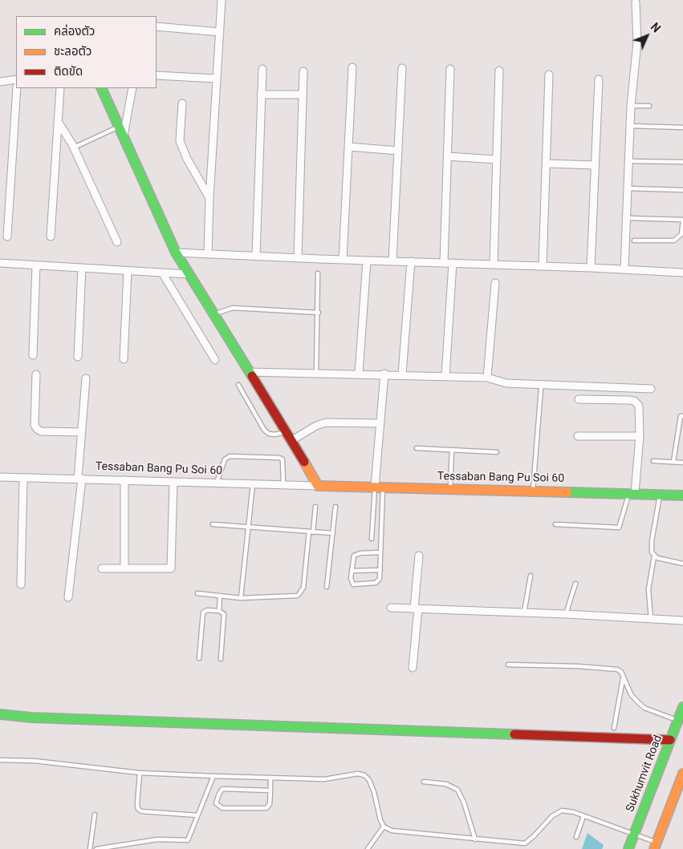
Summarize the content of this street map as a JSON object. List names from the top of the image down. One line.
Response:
{"streets":{"main road":["Tessaban Bang Pu Soi 60","Sukhumvit Road"]},"legend":["คล่องตัว","ชะลอตัว","ติดขัด"],"north":"top right"}
